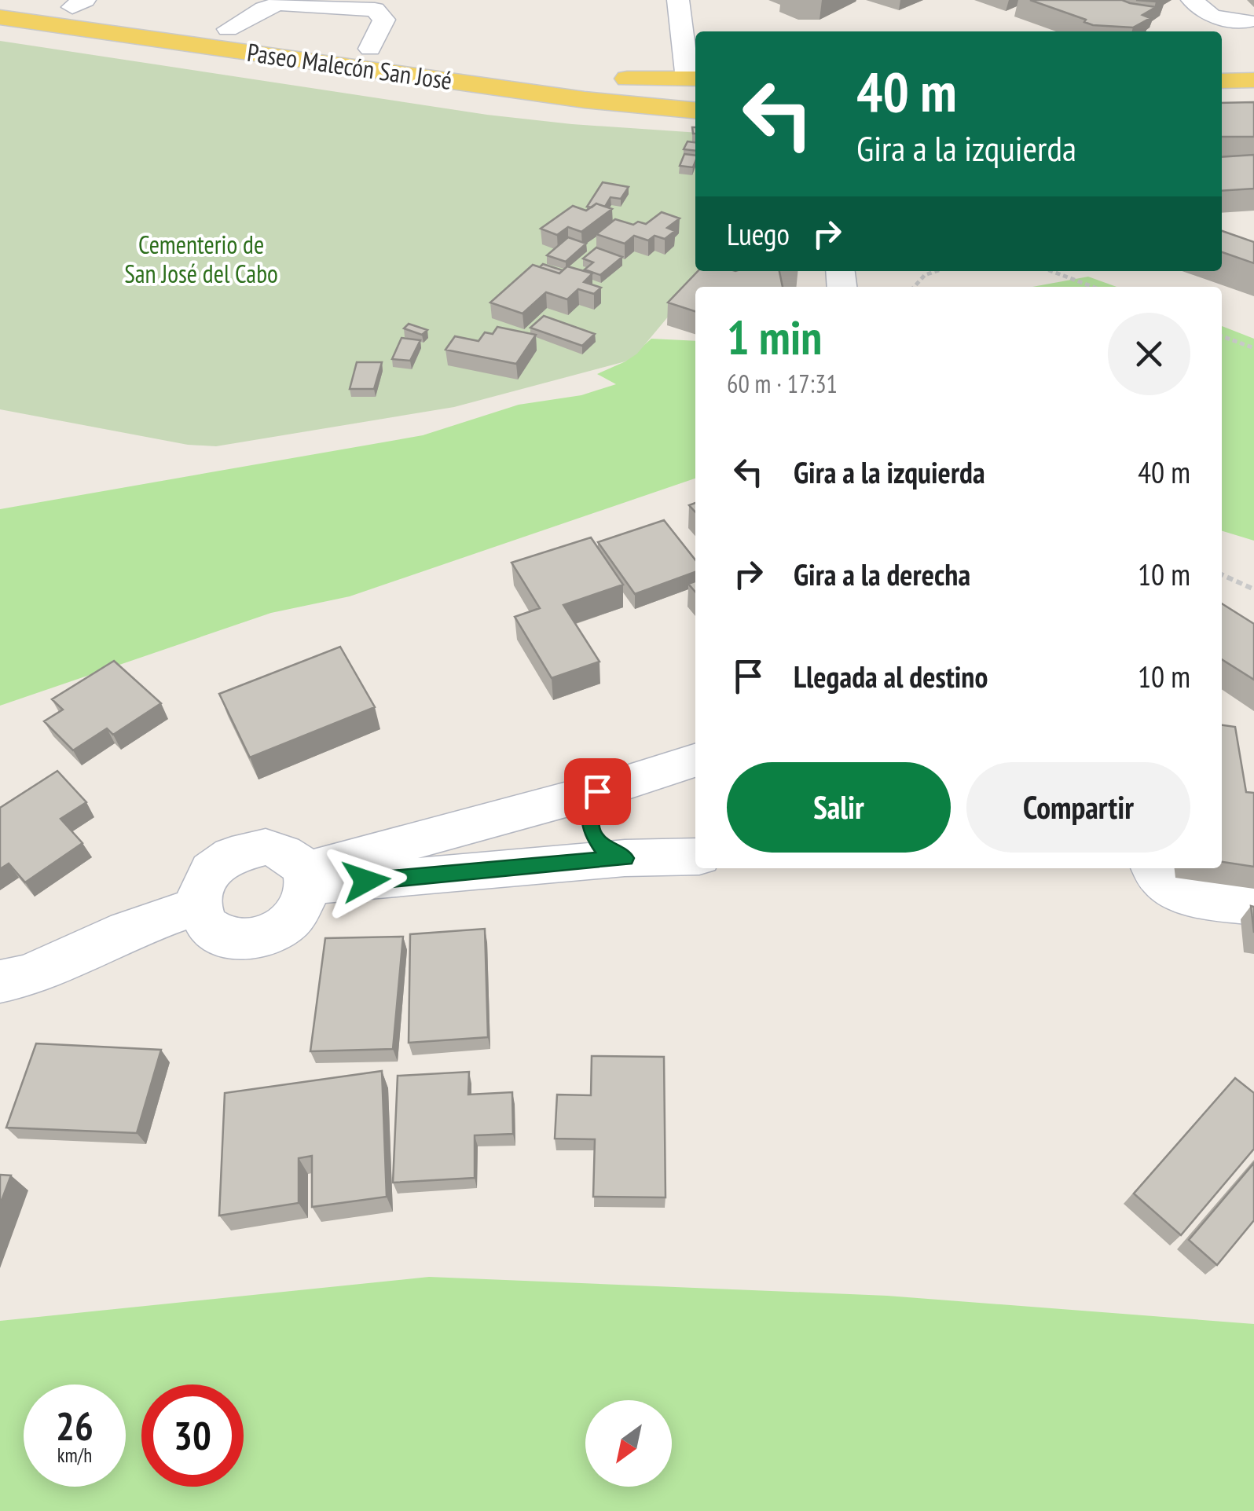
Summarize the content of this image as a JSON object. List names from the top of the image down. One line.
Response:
{"streets":{"main road":["Paseo Malecón San José"]},"parks":["Cementerio de San José del Cabo"],"north":"bottom left","page":{"turn":["40 m","Gira a la izquierda"],"then":"Luego","heading":["1 min","60 m · 17:31"],"list":[{"name":"Gira a la izquierda","value":"40 m"},{"name":"Gira a la derecha","value":"10 m"},{"name":"Llegada al destino","value":"10 m"}],"buttons":["Salir","Compartir"],"speed":"26 km/h","limit":"30"}}
